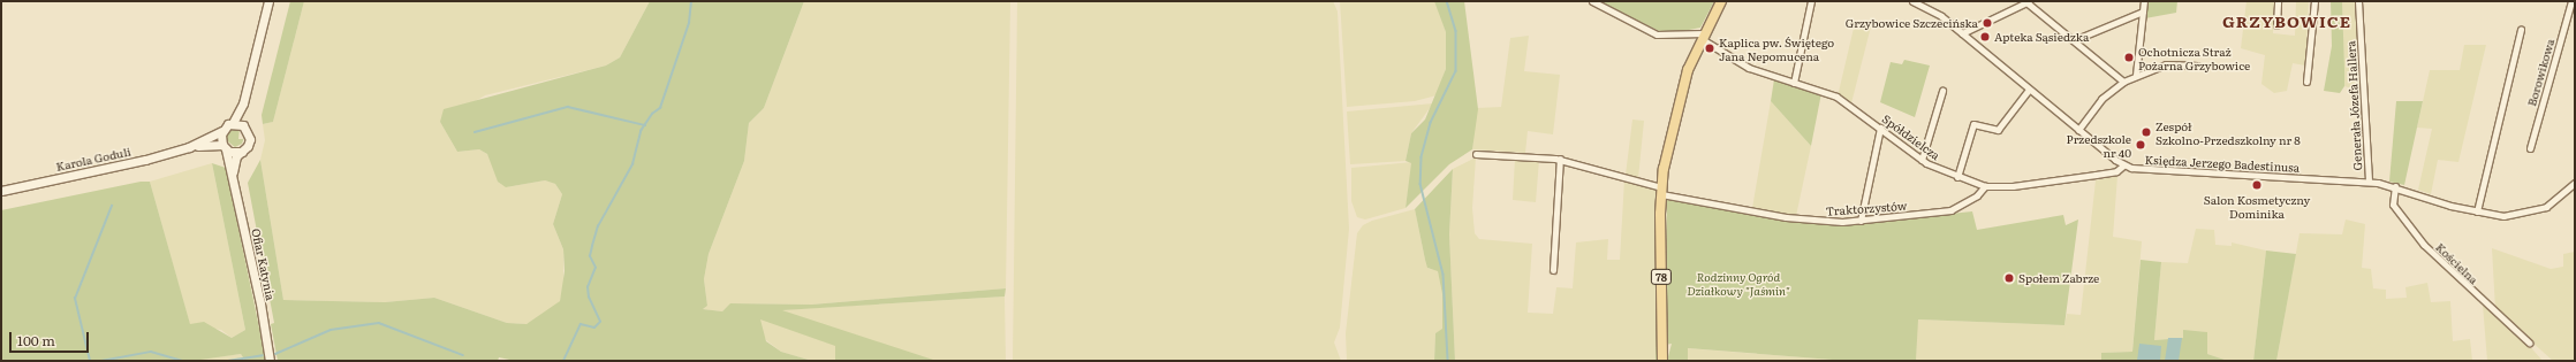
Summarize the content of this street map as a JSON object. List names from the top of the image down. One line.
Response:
{"streets":{"main road":["78"],"street":["Borowikowa","Generała Józefa Hallera","Spółdzielcza","Karola Goduli","Księdza Jerzego Badestinusa","Traktorzystów","Kościelna","Ofiar Katynia"]},"crossings":[["Generała Józefa Hallera","Księdza Jerzego Badestinusa"],["Spółdzielcza","Księdza Jerzego Badestinusa"],["Spółdzielcza","Traktorzystów"],["Spółdzielcza","78"],["Karola Goduli","Ofiar Katynia"],["Księdza Jerzego Badestinusa","Kościelna"],["Traktorzystów","78"]],"districts":["GRZYBOWICE"],"parks":["Rodzinny Ogród Działkowy \"Jaśmin\""],"places":["Grzybowice Szczecińska","Apteka Sąsiedzka","Kaplica pw. Świętego Jana Nepomucena","Ochotnicza Straż Pożarna Grzybowice","Zespół Szkolno-Przedszkolny nr 8","Przedszkole nr 40","Salon Kosmetyczny Dominika","Społem Zabrze"],"scale_bar":"100 m"}
